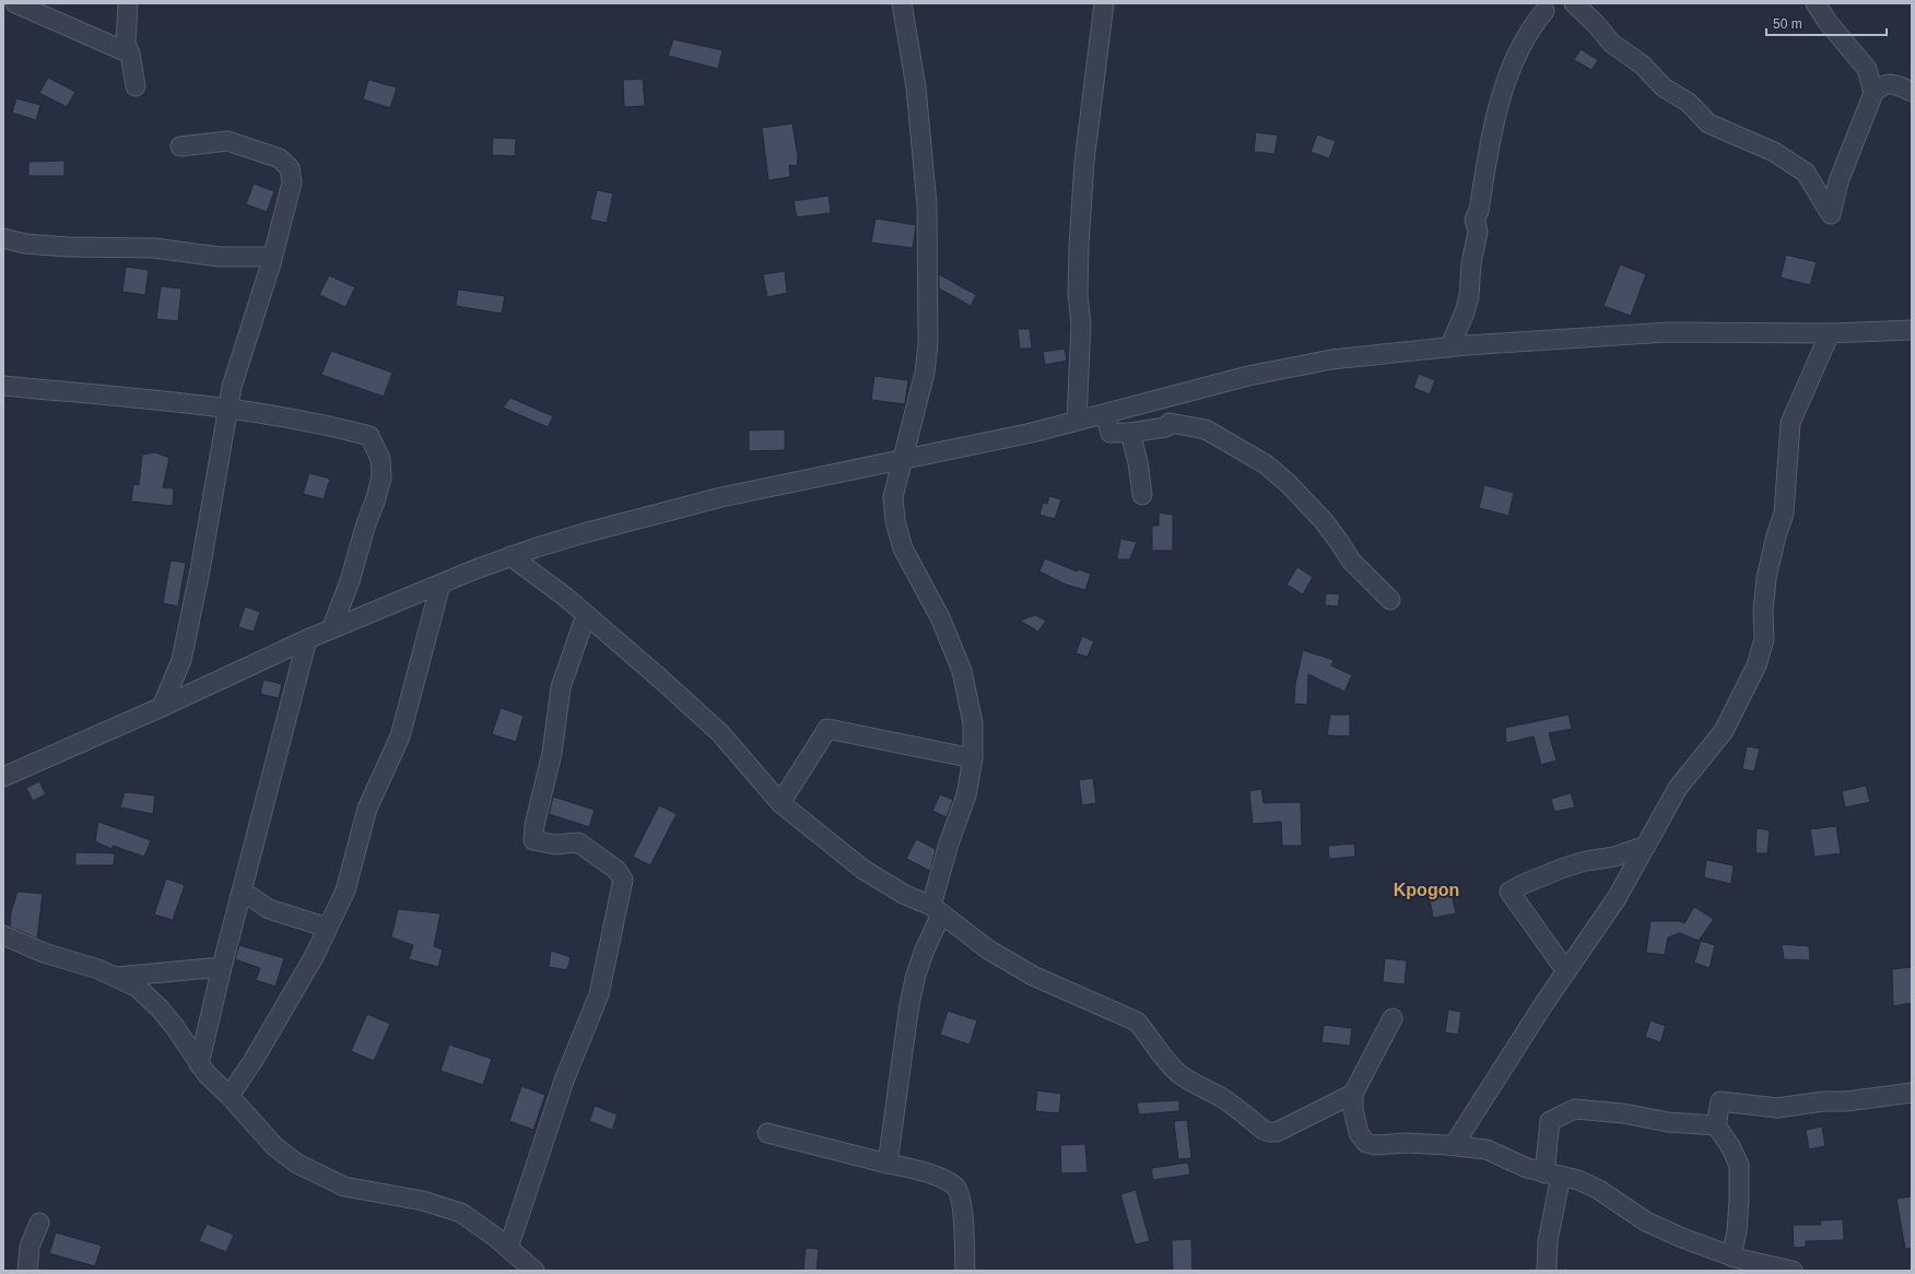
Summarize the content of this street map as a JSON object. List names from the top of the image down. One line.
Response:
{"districts":["Kpogon"],"scale_bar":"50 m"}
